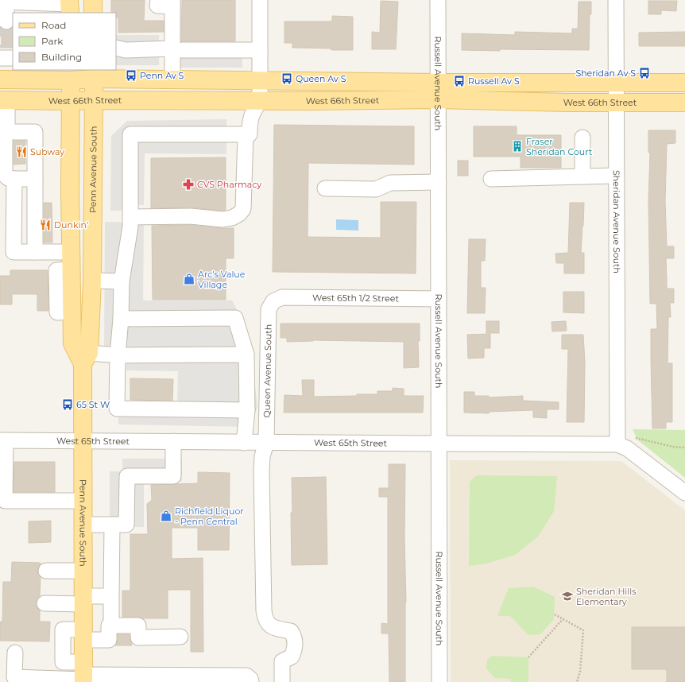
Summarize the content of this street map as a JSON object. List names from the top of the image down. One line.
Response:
{"streets":{"main road":["West 66th Street","Penn Avenue South"],"street":["Russell Avenue South","Sheridan Avenue South","West 65th 1/2 Street","Queen Avenue South","West 65th Street"]},"crossings":[["Russell Avenue South","West 66th Street"],["Russell Avenue South","West 65th 1/2 Street"],["Russell Avenue South","West 65th Street"],["West 66th Street","Penn Avenue South"],["West 66th Street","Sheridan Avenue South"],["Penn Avenue South","West 65th Street"],["Sheridan Avenue South","West 65th Street"],["West 65th 1/2 Street","Queen Avenue South"],["Queen Avenue South","West 65th Street"]],"places":{"bus stop":["Sheridan Av S","Penn Av S","Queen Av S","Russell Av S","65 St W"],"building":["Fraser Sheridan Court"],"restaurant":["Subway","Dunkin'"],"pharmacy":["CVS Pharmacy"],"shop":["Arc's Value Village","Richfield Liquor - Penn Central"],"school or university":["Sheridan Hills Elementary"]},"legend":["Road","Park","Building"]}
